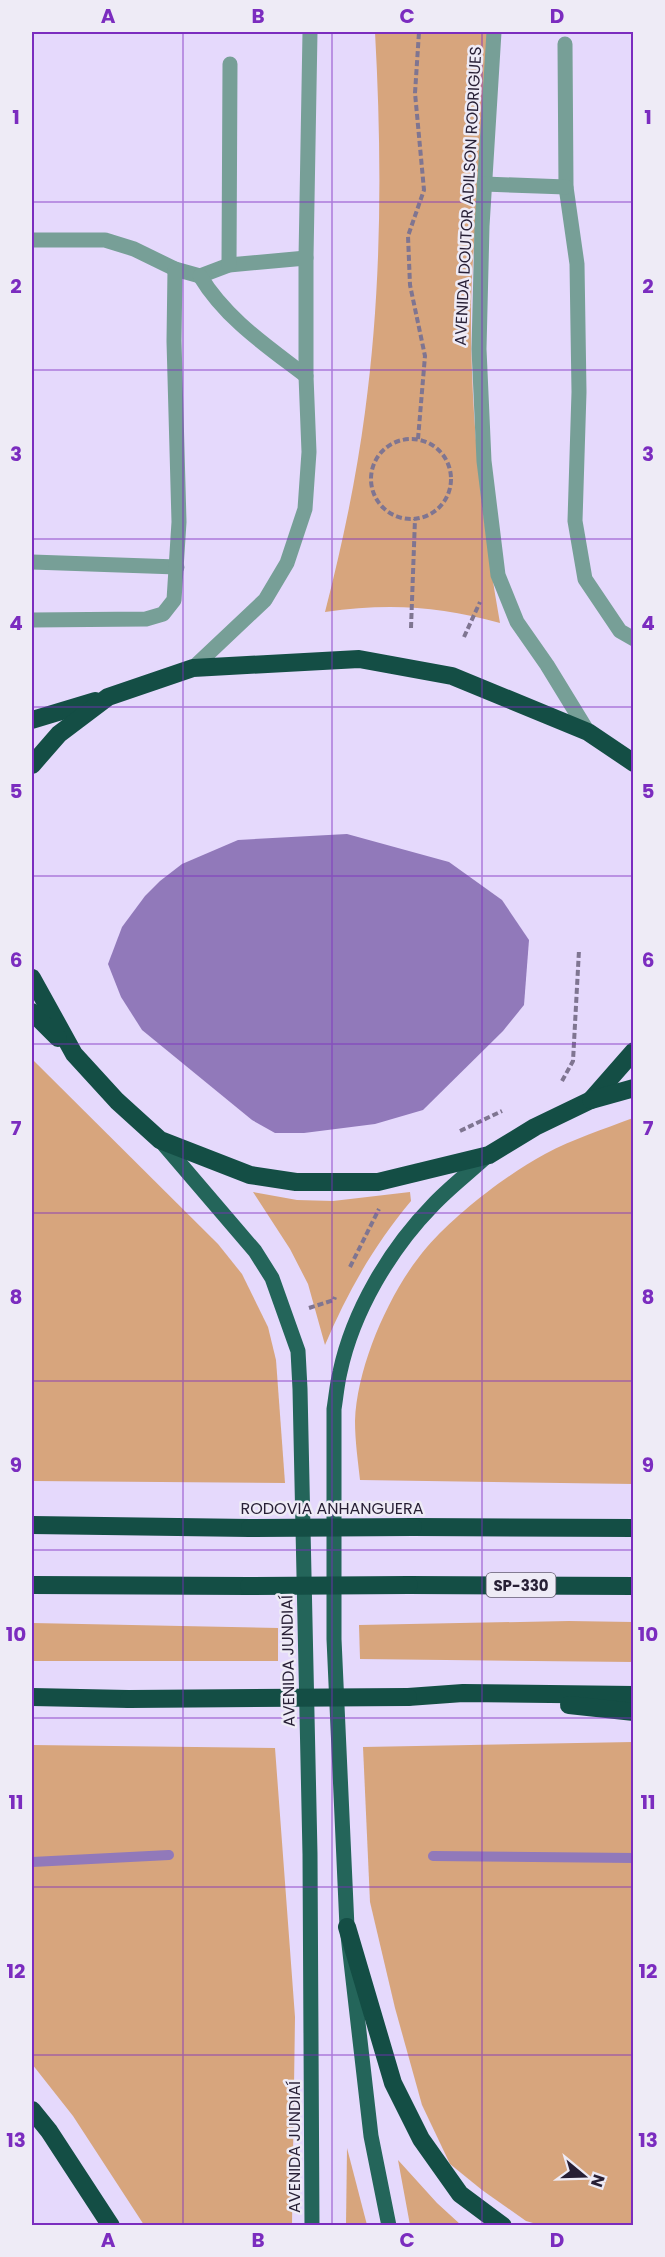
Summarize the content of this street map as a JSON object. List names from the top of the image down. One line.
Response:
{"streets":{"highway":["RODOVIA ANHANGUERA","SP-330"],"main road":["AVENIDA JUNDIAÍ"],"street":["AVENIDA DOUTOR ADILSON RODRIGUES"]},"north":"right","grid":{"columns":["A","B","C","D"],"rows":["1","2","3","4","5","6","7","8","9","10","11","12","13"]}}
